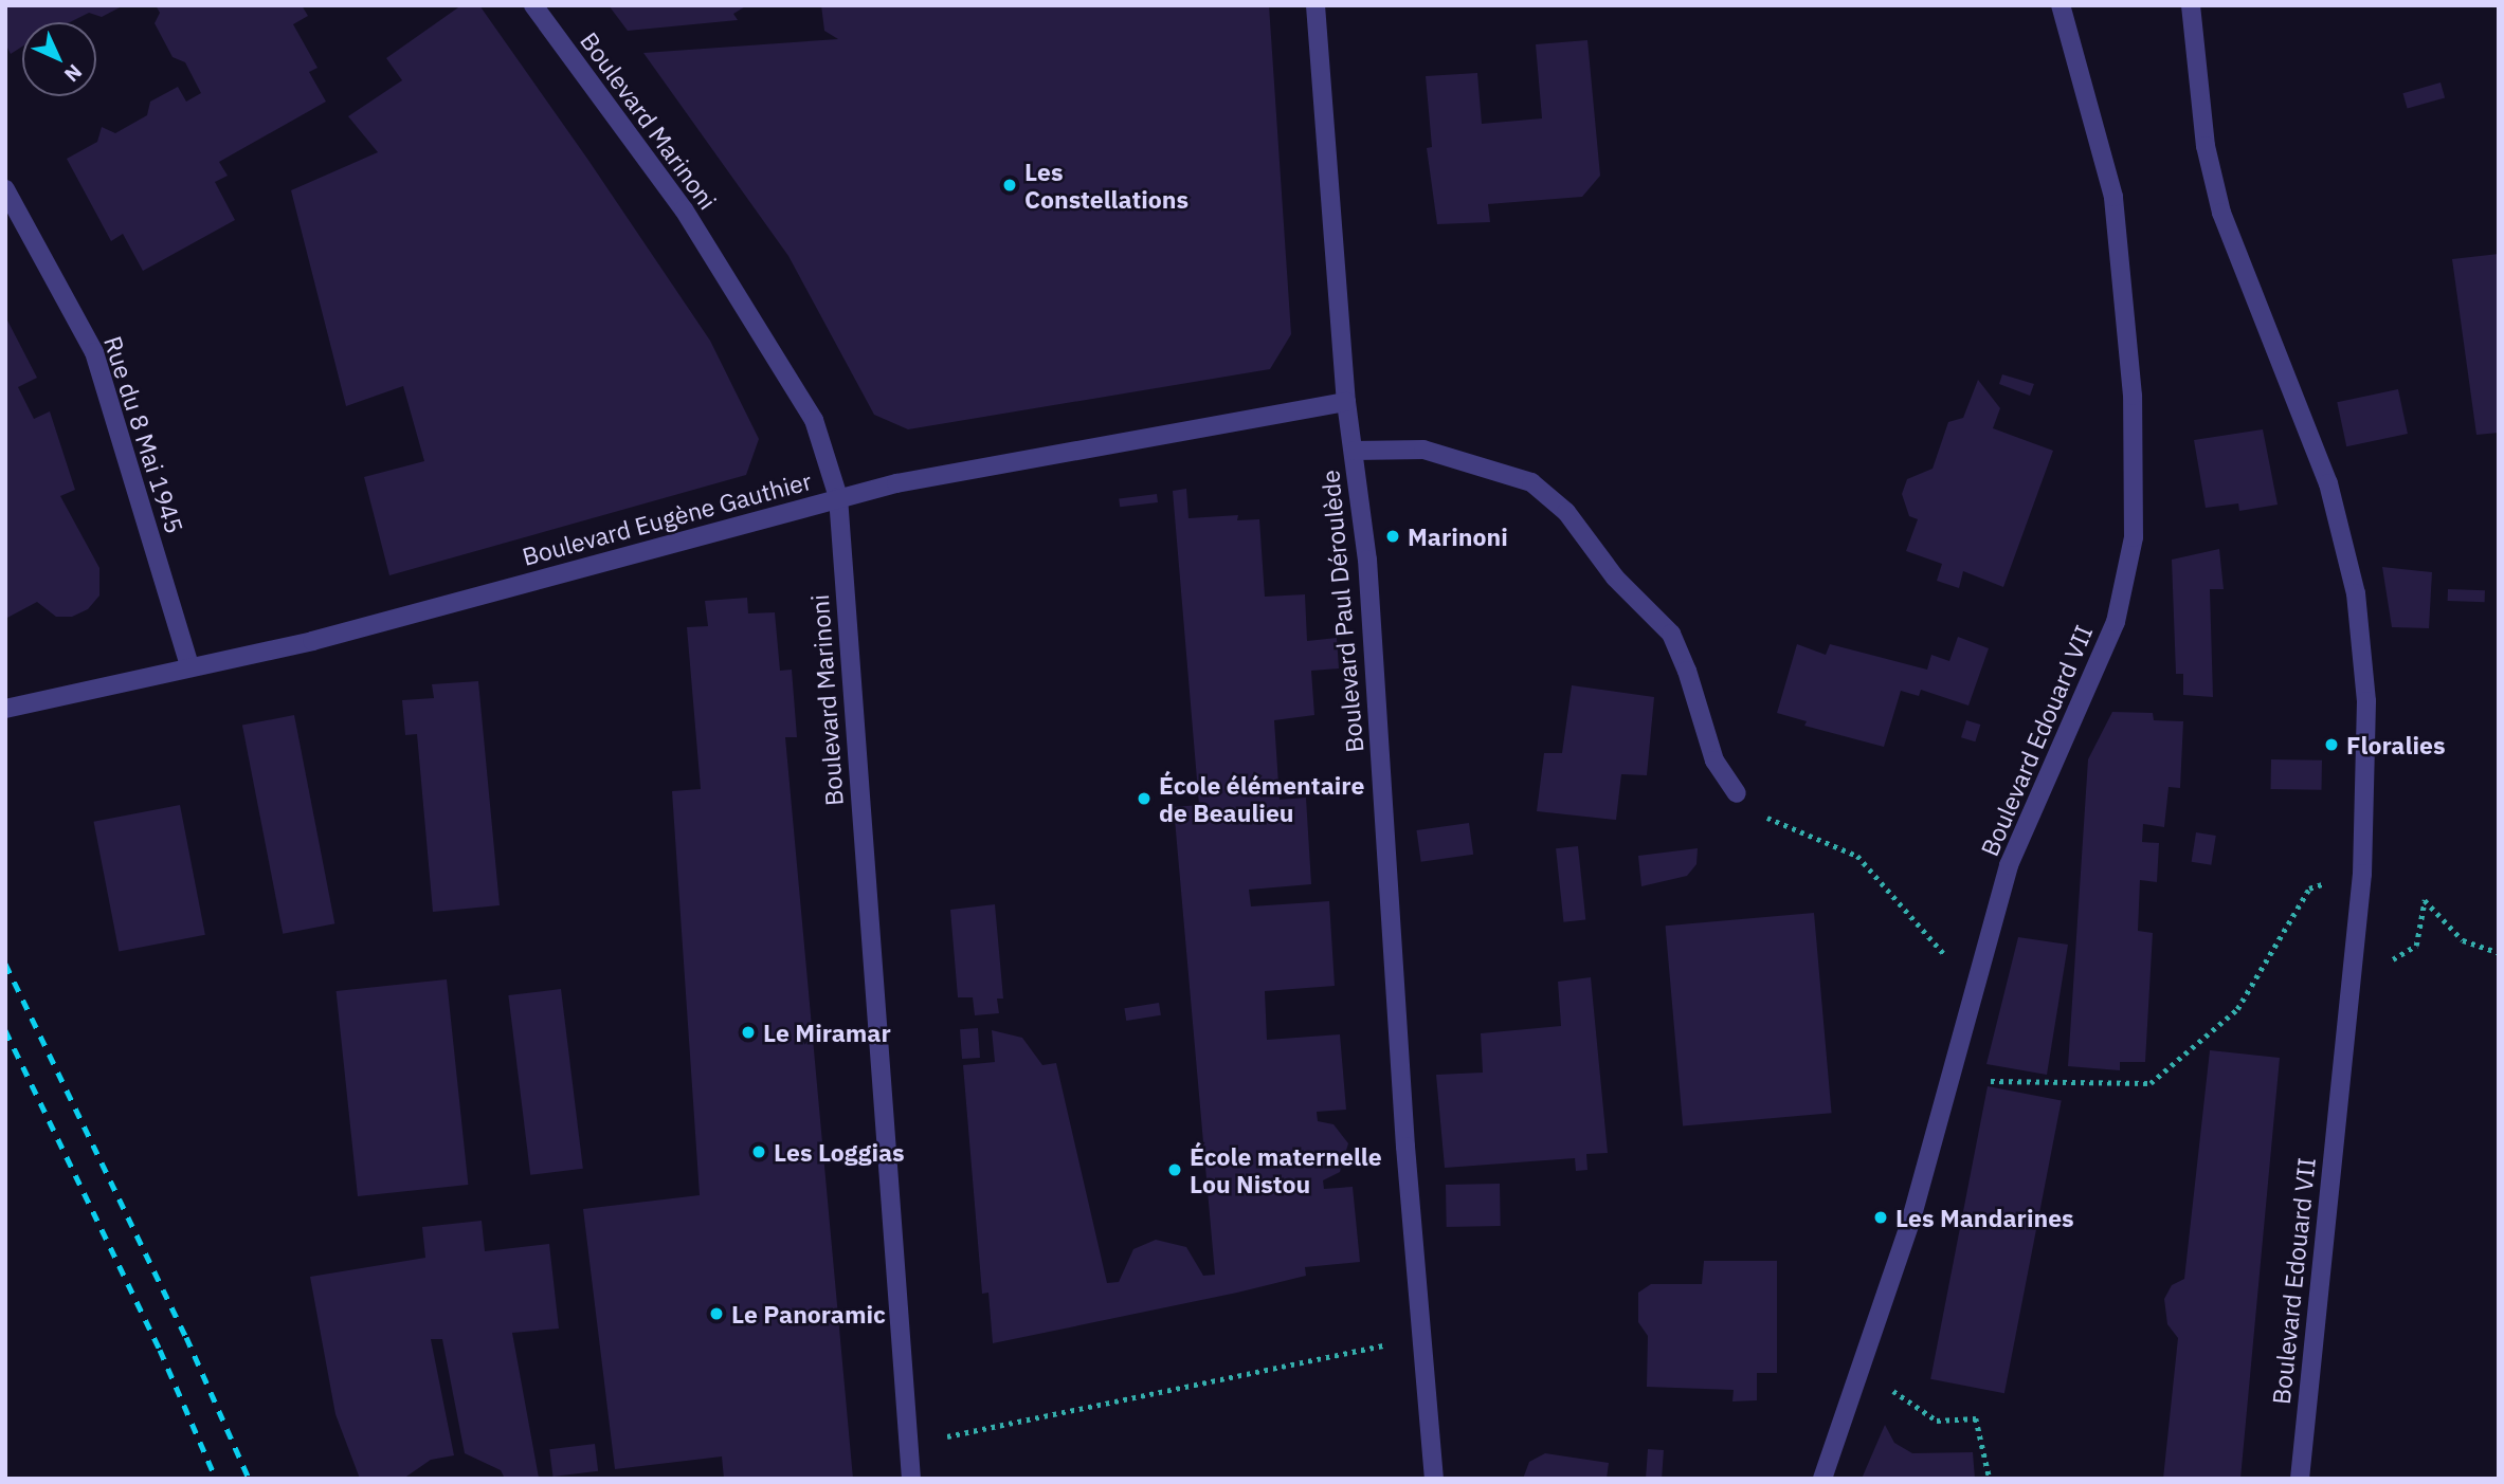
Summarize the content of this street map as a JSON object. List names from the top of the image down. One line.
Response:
{"streets":{"street":["Boulevard Marinoni","Rue du 8 Mai 1945","Boulevard Eugène Gauthier","Boulevard Paul Déroulède","Boulevard Edouard VII"]},"crossings":[["Boulevard Marinoni","Boulevard Eugène Gauthier"],["Rue du 8 Mai 1945","Boulevard Eugène Gauthier"],["Boulevard Eugène Gauthier","Boulevard Paul Déroulède"]],"places":["Les Constellations","Marinoni","Floralies","École élémentaire de Beaulieu","Le Miramar","Les Loggias","École maternelle Lou Nistou","Les Mandarines","Le Panoramic"],"north":"bottom right"}
